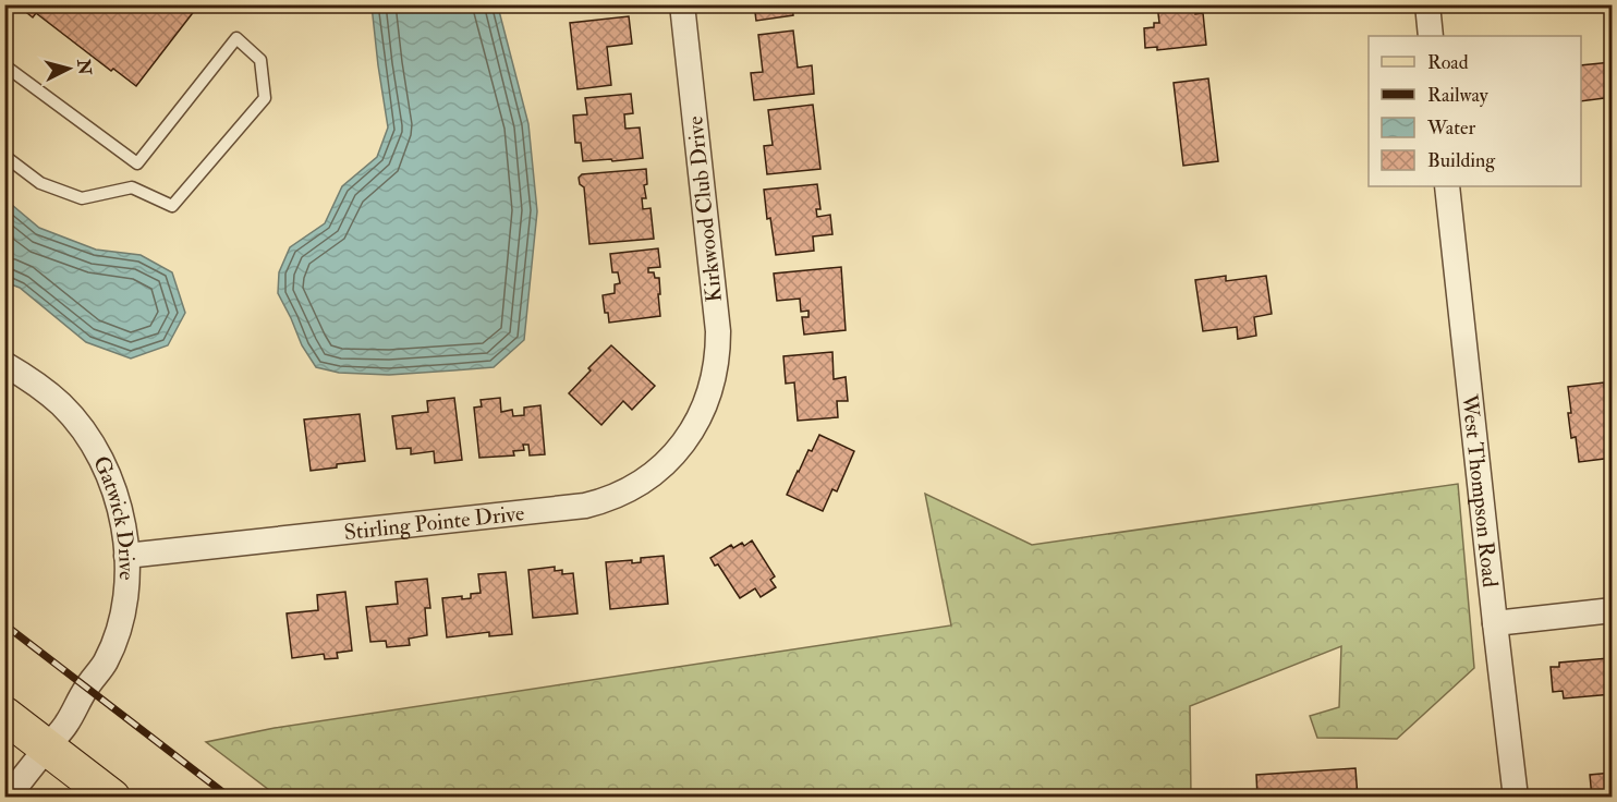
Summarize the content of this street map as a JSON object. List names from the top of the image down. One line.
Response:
{"streets":{"street":["Kirkwood Club Drive","West Thompson Road","Gatwick Drive","Stirling Pointe Drive"]},"crossings":[["Kirkwood Club Drive","Stirling Pointe Drive"],["Gatwick Drive","Stirling Pointe Drive"]],"legend":["Road","Railway","Water","Building"],"north":"right"}
